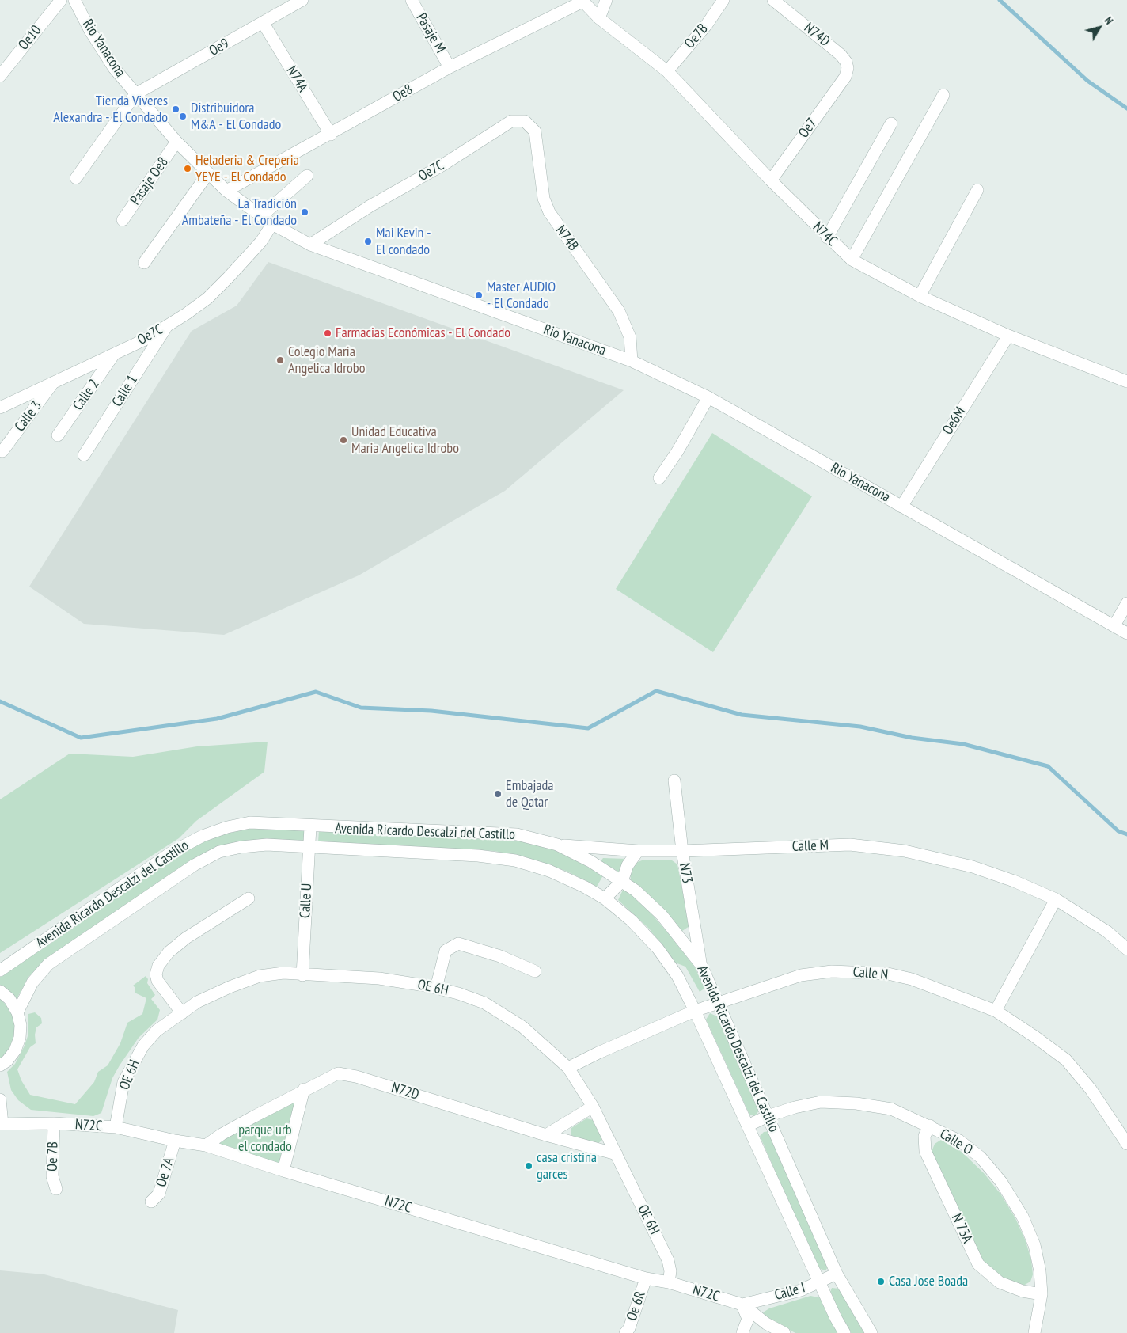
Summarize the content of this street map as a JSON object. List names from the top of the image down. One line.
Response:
{"streets":{"street":["Pasaje M","N74D","Oe7B","Oe10","Oe9","Rio Yanacona","N74A","Oe8","Oe7","Oe7C","Pasaje Oe8","N74C","N74B","Calle 1","Calle 2","Calle 3","Oe6M","Avenida Ricardo Descalzi del Castillo","Calle M","N73","Calle U","Calle N","OE 6H","N72D","N72C","Calle O","Oe 7B","Oe 7A","N 73A","Calle I","Oe 6R"]},"crossings":[["Pasaje M","Oe8"],["N74D","Oe7"],["Oe7B","N74C"],["Oe9","Rio Yanacona"],["Oe9","N74A"],["Rio Yanacona","Oe8"],["Rio Yanacona","Oe7C"],["Rio Yanacona","Pasaje Oe8"],["Rio Yanacona","N74B"],["Rio Yanacona","Oe6M"],["N74A","Oe8"],["Oe8","N74C"],["Oe7","N74C"],["Oe7C","N74B"],["Oe7C","Calle 1"],["Oe7C","Calle 2"],["Oe7C","Calle 3"],["N74C","Oe6M"],["Avenida Ricardo Descalzi del Castillo","Calle M"],["Avenida Ricardo Descalzi del Castillo","N73"],["Avenida Ricardo Descalzi del Castillo","Calle U"],["Avenida Ricardo Descalzi del Castillo","Calle N"],["Avenida Ricardo Descalzi del Castillo","Calle O"],["Avenida Ricardo Descalzi del Castillo","Calle I"],["Calle M","N73"],["Calle U","OE 6H"],["Calle N","OE 6H"],["OE 6H","N72D"],["OE 6H","N72C"],["N72D","N72C"],["N72C","Oe 7B"],["N72C","Oe 7A"],["N72C","Calle I"],["N72C","Oe 6R"],["Calle O","N 73A"]],"parks":["parque urb el condado"],"places":["Tienda Viveres Alexandra - El Condado","Distribuidora M&A - El Condado","Heladeria & Creperia YEYE - El Condado","La Tradición Ambateña - El Condado","Mai Kevin - El condado","Master AUDIO - El Condado","Farmacias Económicas - El Condado","Colegio Maria Angelica Idrobo","Unidad Educativa Maria Angelica Idrobo","Embajada de Qatar","casa cristina garces","Casa Jose Boada"],"north":"top right"}
